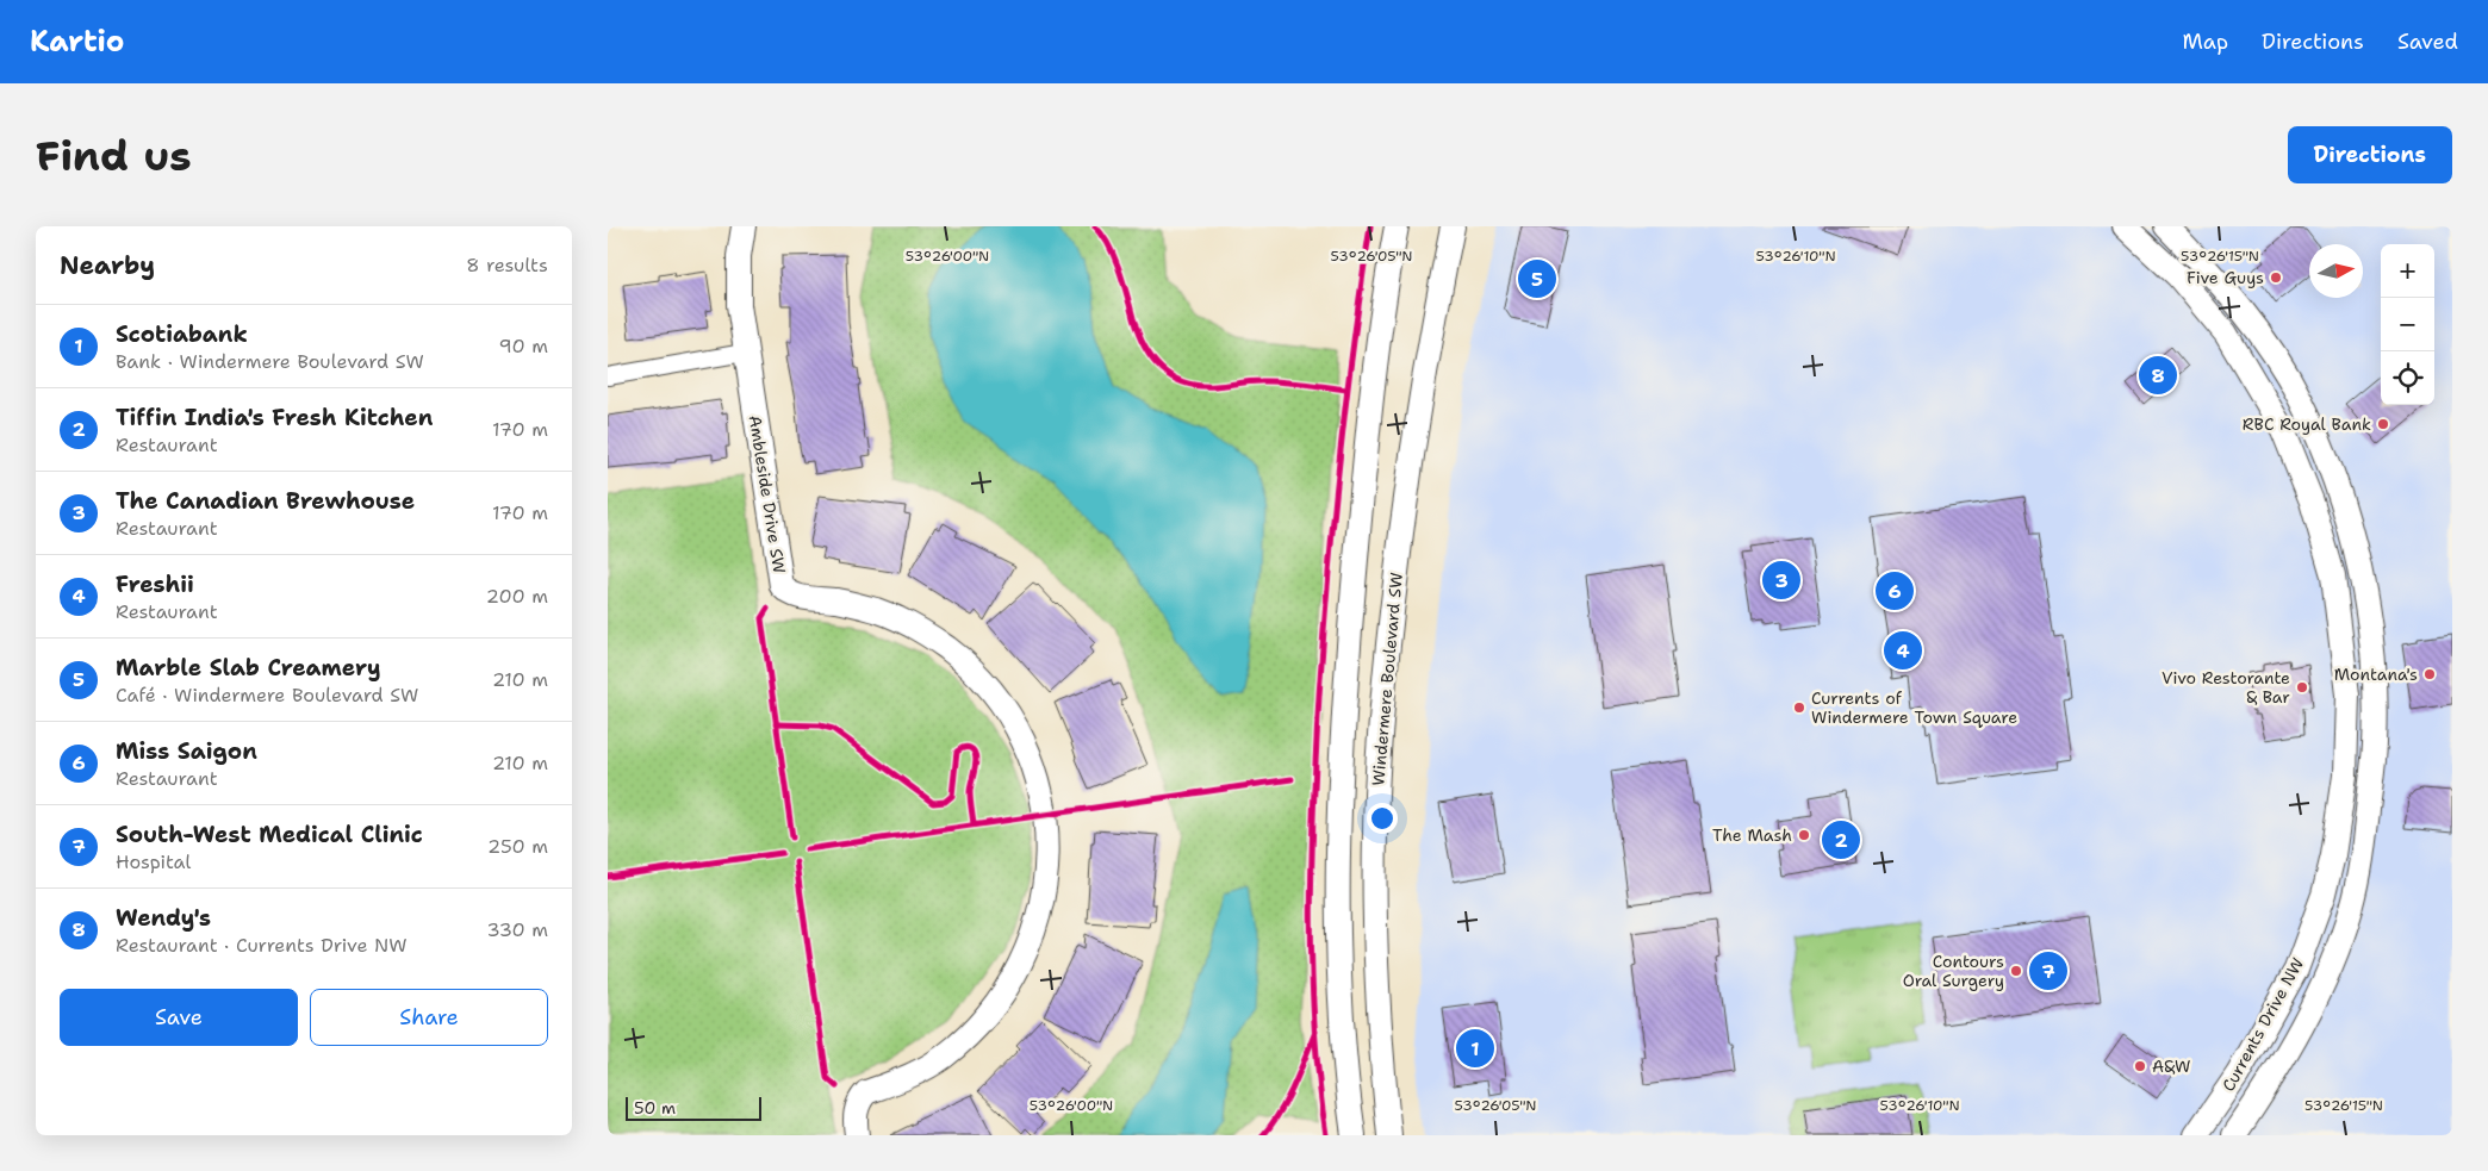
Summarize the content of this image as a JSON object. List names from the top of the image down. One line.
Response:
{"streets":{"street":["Ambleside Drive SW","Windermere Boulevard SW","Currents Drive NW"]},"places":["Five Guys","RBC Royal Bank","Montana's","Vivo Restorante & Bar","Currents of Windermere Town Square","The Mash","Contours Oral Surgery","A&W"],"scale_bar":"50 m","north":"right","page":{"header":"Kartio","nav":["Map","Directions","Saved"],"buttons":["Directions",["Save","Share"]],"title":"Find us","heading":["Nearby","8 results"],"map_buttons":["+","−"],"pins":["5","8","3","6","4","2","7","1"],"list":[{"mark":"1","name":"Scotiabank","note":"Bank · Windermere Boulevard SW","value":"90 m"},{"mark":"2","name":"Tiffin India's Fresh Kitchen","note":"Restaurant","value":"170 m"},{"mark":"3","name":"The Canadian Brewhouse","note":"Restaurant","value":"170 m"},{"mark":"4","name":"Freshii","note":"Restaurant","value":"200 m"},{"mark":"5","name":"Marble Slab Creamery","note":"Café · Windermere Boulevard SW","value":"210 m"},{"mark":"6","name":"Miss Saigon","note":"Restaurant","value":"210 m"},{"mark":"7","name":"South-West Medical Clinic","note":"Hospital","value":"250 m"},{"mark":"8","name":"Wendy's","note":"Restaurant · Currents Drive NW","value":"330 m"}],"scale":"50 m"},"coordinates":["53°26'00\"N","53°26'05\"N","53°26'10\"N","53°26'15\"N"]}
